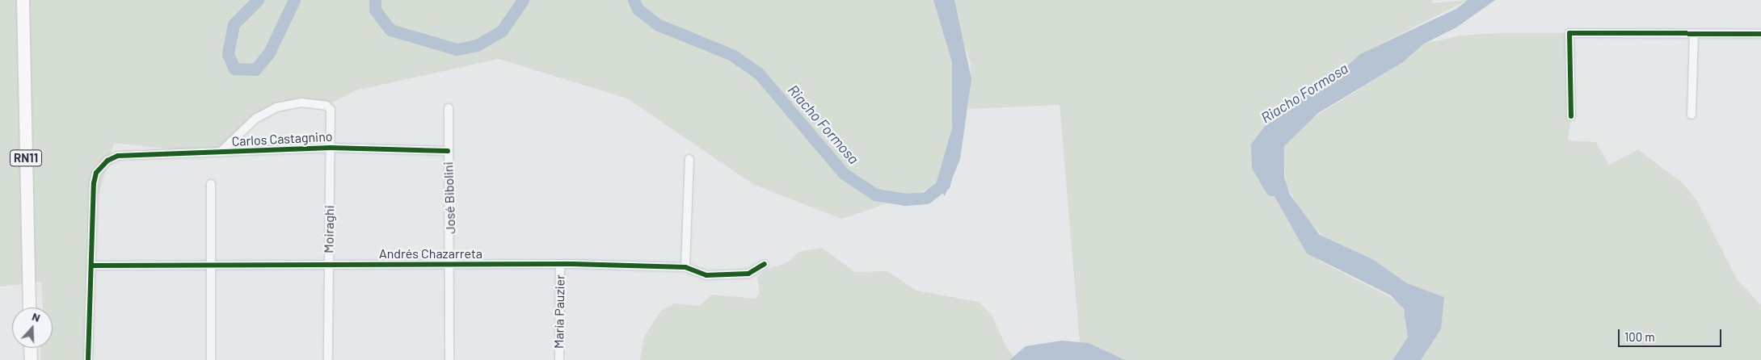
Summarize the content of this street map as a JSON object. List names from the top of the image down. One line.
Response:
{"streets":{"highway":["RN11"],"street":["Carlos Castagnino","José Bibolini","Moiraghi","Andrés Chazarreta","María Pauzier"]},"crossings":[["Carlos Castagnino","José Bibolini"],["Carlos Castagnino","Moiraghi"],["Carlos Castagnino","Andrés Chazarreta"],["José Bibolini","Andrés Chazarreta"],["Moiraghi","Andrés Chazarreta"],["Andrés Chazarreta","María Pauzier"]],"water":["Riacho Formosa"],"scale_bar":"100 m","north":"top"}
